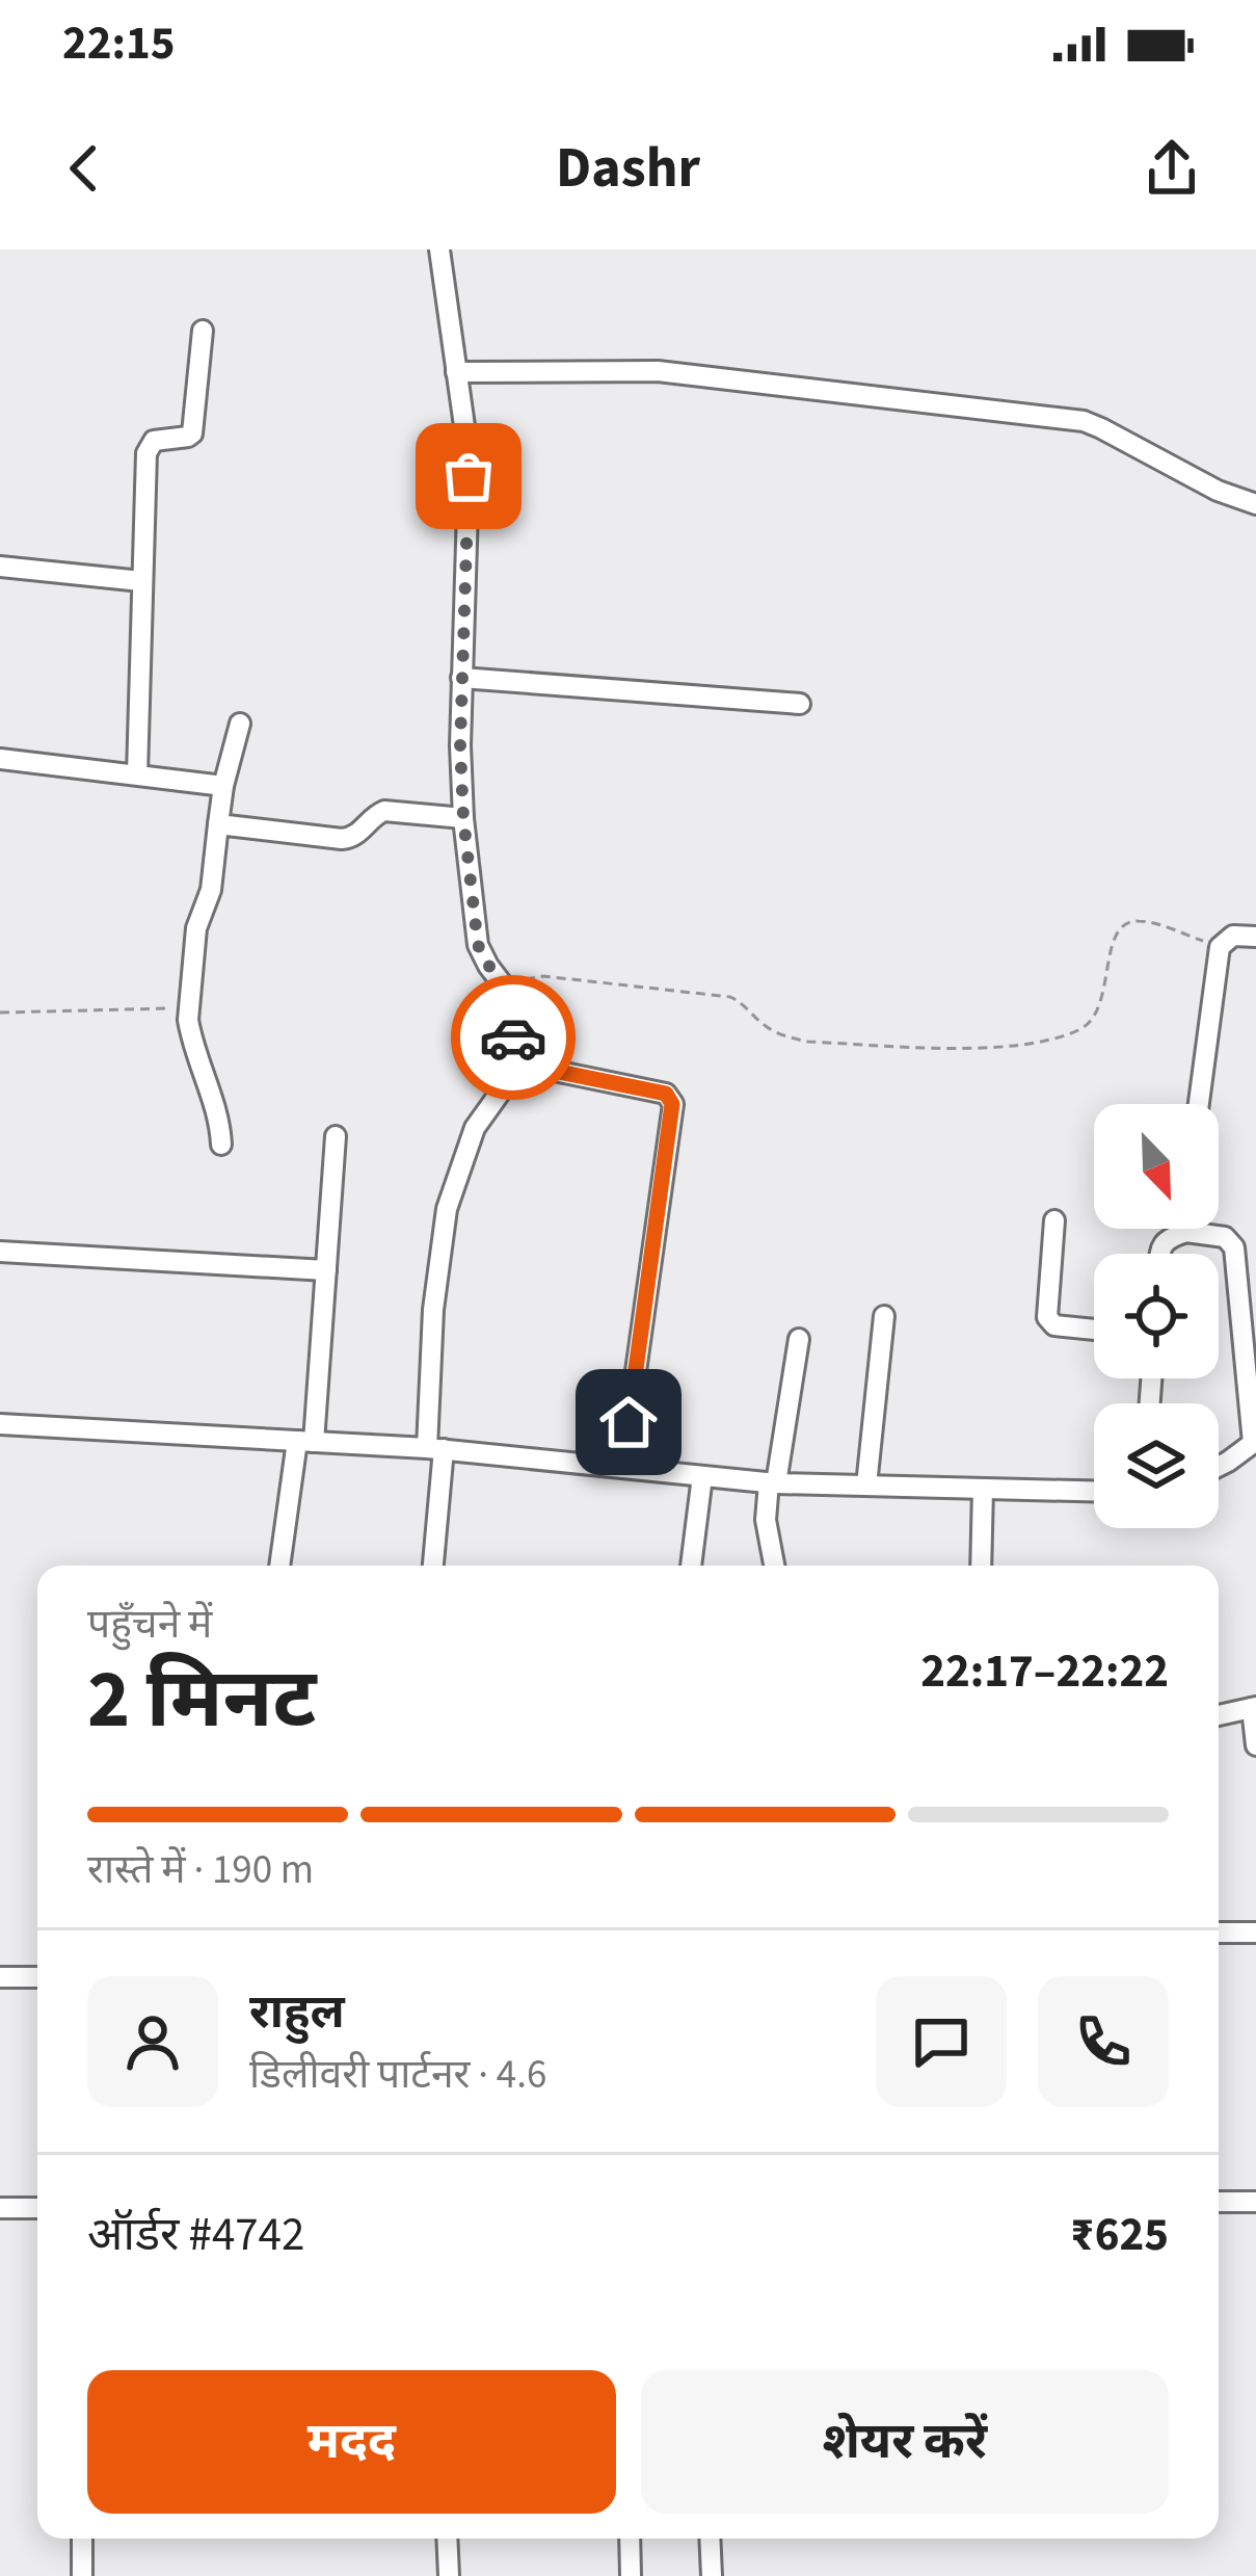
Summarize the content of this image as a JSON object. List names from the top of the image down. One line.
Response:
{"north":"bottom right","page":{"status":"22:15","header":"Dashr","heading":["2 मिनट","पहुँचने में","22:17–22:22"],"panel":["राहुल","डिलीवरी पार्टनर · 4.6","ऑर्डर #4742","₹625"],"bar":"रास्ते में · 190 m","buttons":["मदद","शेयर करें"]}}
